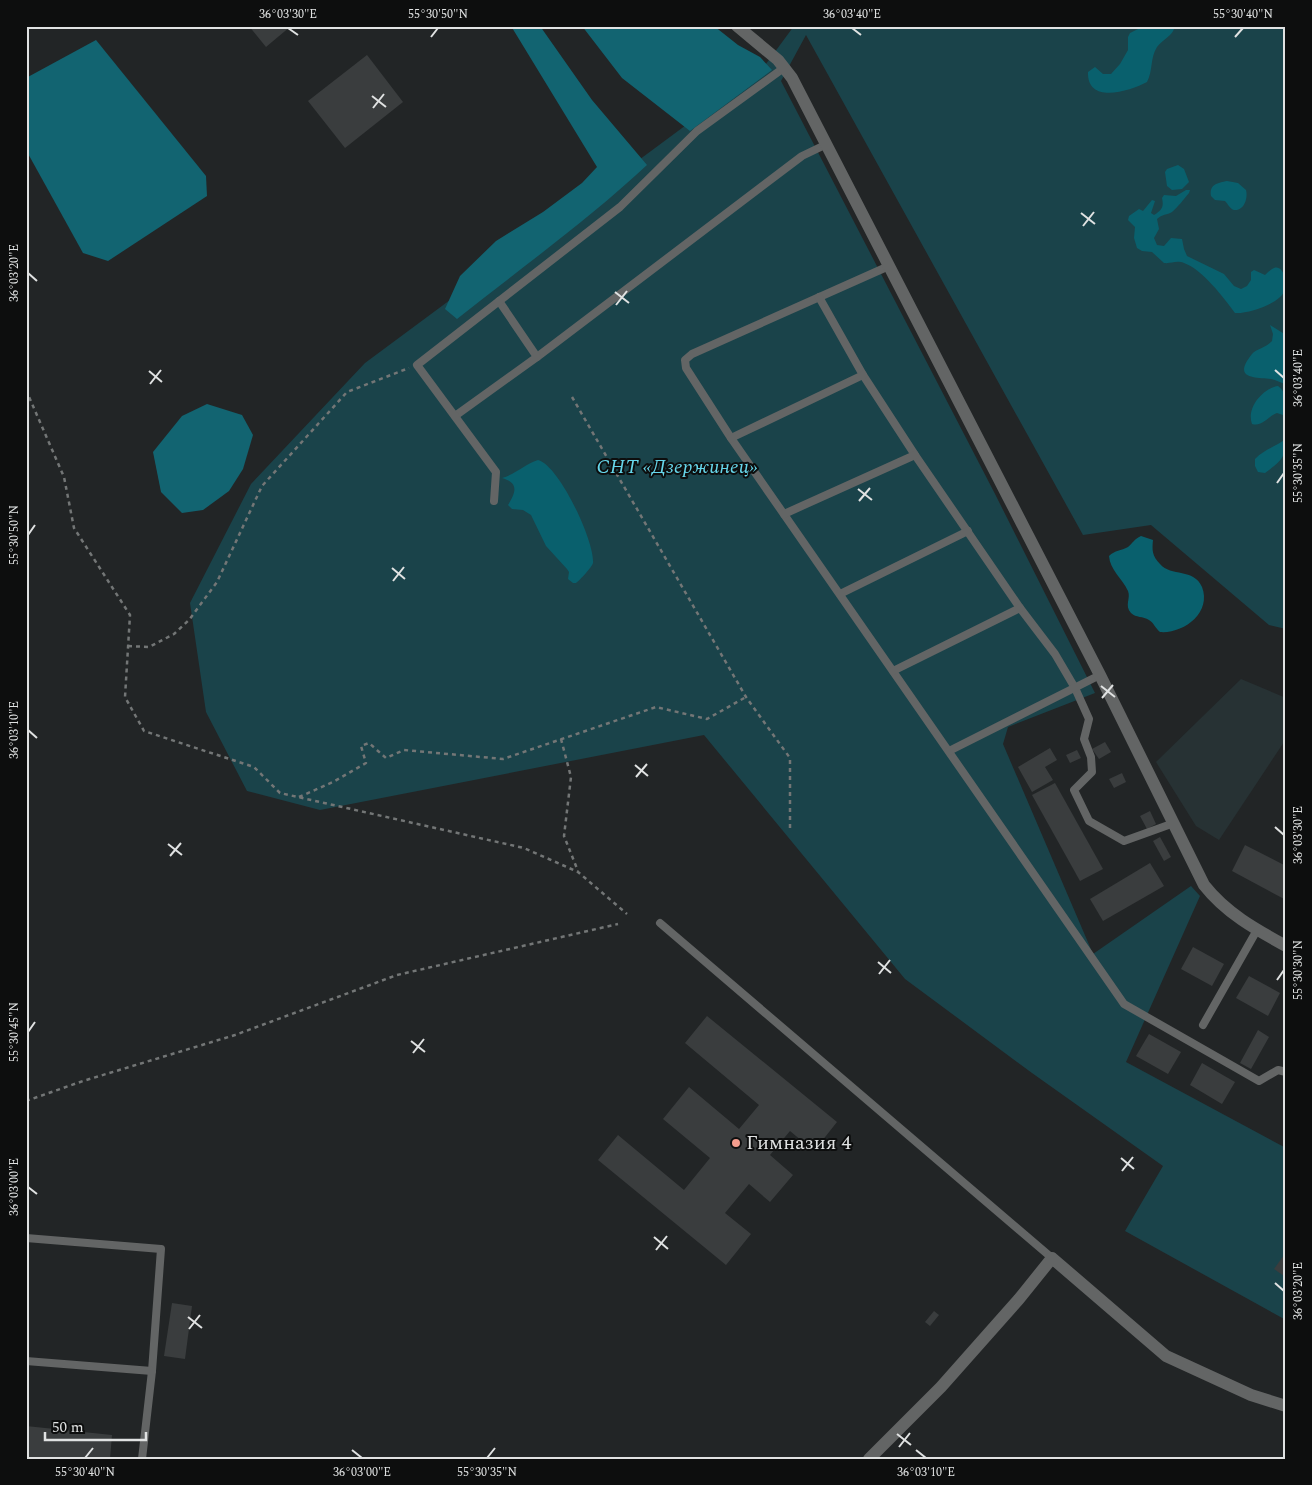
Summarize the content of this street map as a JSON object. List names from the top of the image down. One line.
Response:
{"parks":["СНТ «Дзержинец»"],"places":["Гимназия 4"],"scale_bar":"50 m","coordinates":["36°03'30\"E","55°30'50\"N","36°03'40\"E","55°30'40\"N","36°03'20\"E","55°30'35\"N","36°03'10\"E","55°30'30\"N","55°30'45\"N","36°03'00\"E"]}
